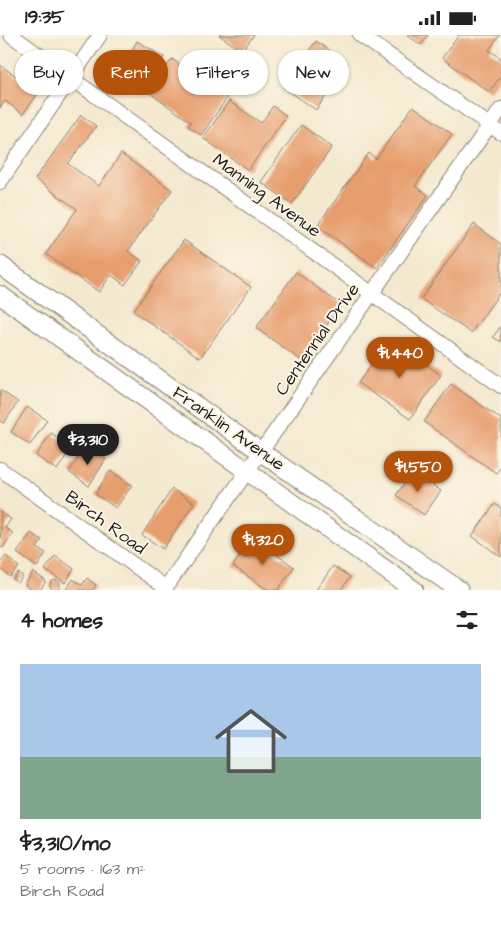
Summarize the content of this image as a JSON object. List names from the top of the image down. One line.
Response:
{"streets":{"main road":["Franklin Avenue"],"street":["Manning Avenue","Centennial Drive","Birch Road"]},"crossings":[["Manning Avenue","Centennial Drive"],["Centennial Drive","Franklin Avenue"],["Centennial Drive","Birch Road"]],"page":{"status":"19:35","chip":["Buy","Rent","Filters","New"],"price":["$1,440","$3,310","$1,550","$1,320"],"heading":"4 homes","list":[{"name":"$3,310/mo","note":"5 rooms · 163 m² · Birch Road"}]}}
